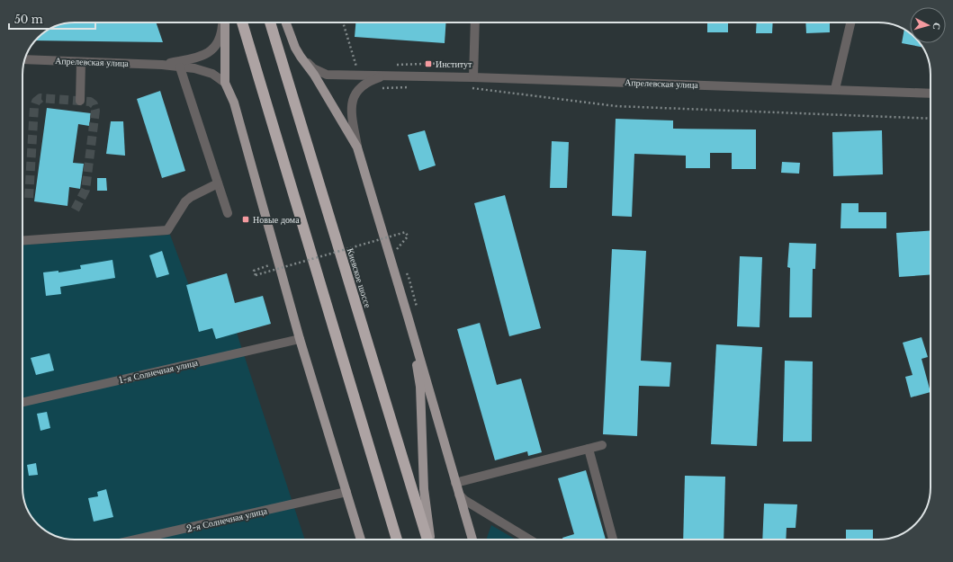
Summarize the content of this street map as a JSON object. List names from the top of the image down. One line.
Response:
{"streets":{"highway":["Киевское шоссе"],"street":["Апрелевская улица","1-я Солнечная улица","2-я Солнечная улица"]},"places":{"transit":["Институт","Новые дома"]},"scale_bar":"50 m","north":"right"}
